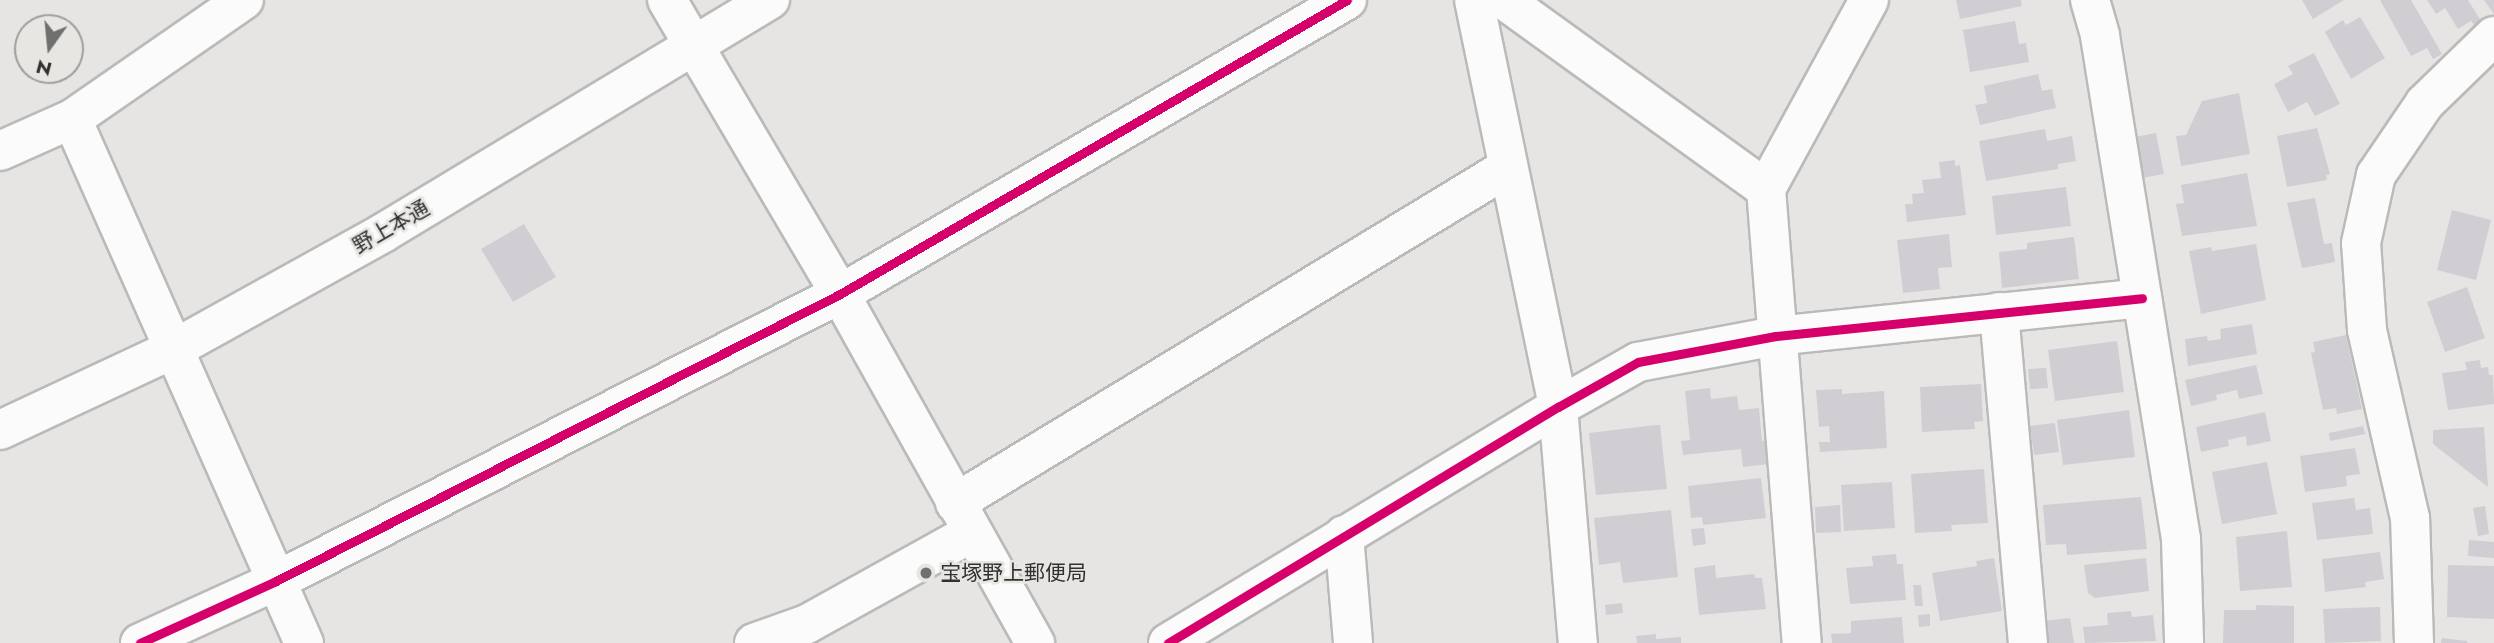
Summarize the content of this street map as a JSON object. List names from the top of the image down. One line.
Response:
{"streets":{"street":["野上本通"]},"places":["宝塚野上郵便局"],"north":"bottom"}
